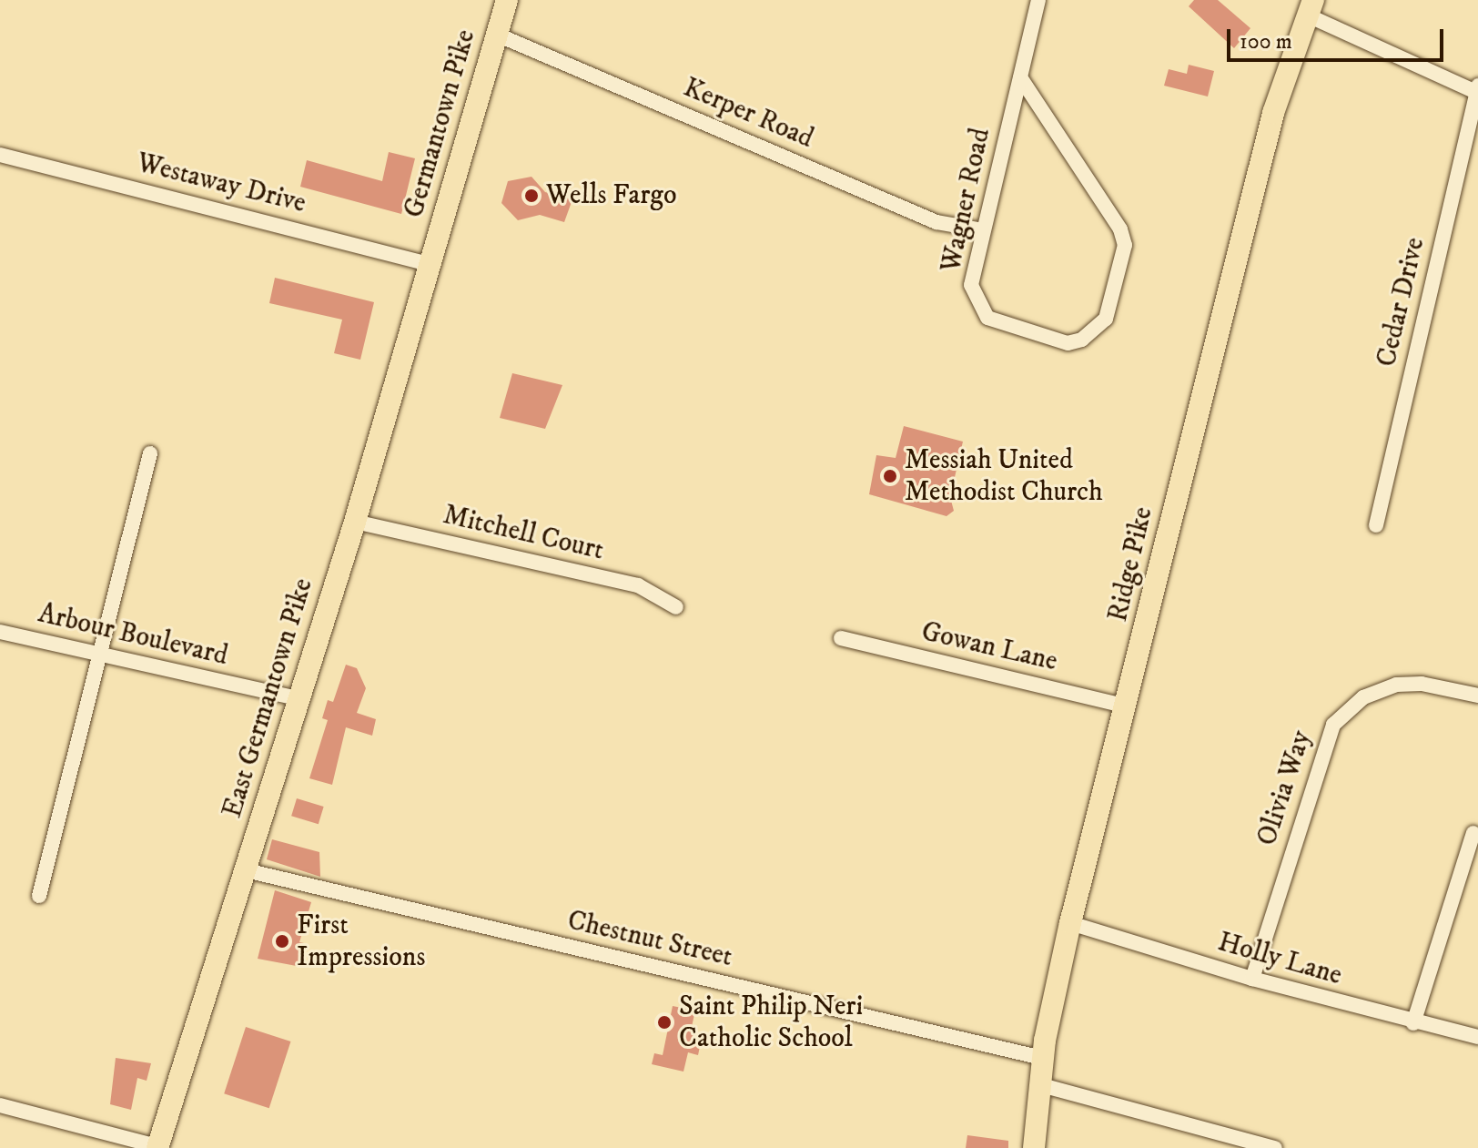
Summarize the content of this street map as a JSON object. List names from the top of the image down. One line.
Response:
{"streets":{"main road":["Germantown Pike","Ridge Pike","East Germantown Pike"],"street":["Kerper Road","Westaway Drive","Wagner Road","Cedar Drive","Mitchell Court","Arbour Boulevard","Gowan Lane","Olivia Way","Chestnut Street","Holly Lane"]},"crossings":[["Kerper Road","Germantown Pike"],["Kerper Road","Wagner Road"],["Germantown Pike","Westaway Drive"],["Germantown Pike","East Germantown Pike"],["Westaway Drive","East Germantown Pike"],["Mitchell Court","East Germantown Pike"],["Ridge Pike","Gowan Lane"],["Ridge Pike","Chestnut Street"],["Ridge Pike","Holly Lane"],["Arbour Boulevard","East Germantown Pike"],["East Germantown Pike","Chestnut Street"],["Olivia Way","Holly Lane"]],"places":["Wells Fargo","Messiah United Methodist Church","First Impressions","Saint Philip Neri Catholic School"],"scale_bar":"100 m"}
